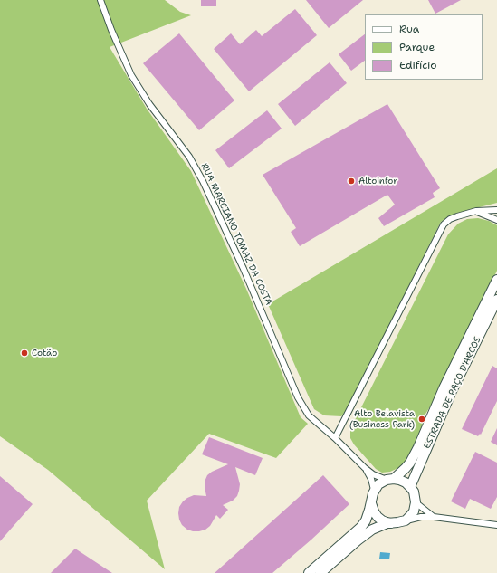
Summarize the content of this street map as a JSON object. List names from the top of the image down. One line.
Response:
{"streets":{"main road":["ESTRADA DE PAÇO D'ARCOS"],"street":["RUA MARCIANO TOMAZ DA COSTA"]},"crossings":[["RUA MARCIANO TOMAZ DA COSTA","ESTRADA DE PAÇO D'ARCOS"]],"places":["Altoinfor","Cotão","Alto Belavista (Business Park)"],"legend":["Rua","Parque","Edifício"]}
